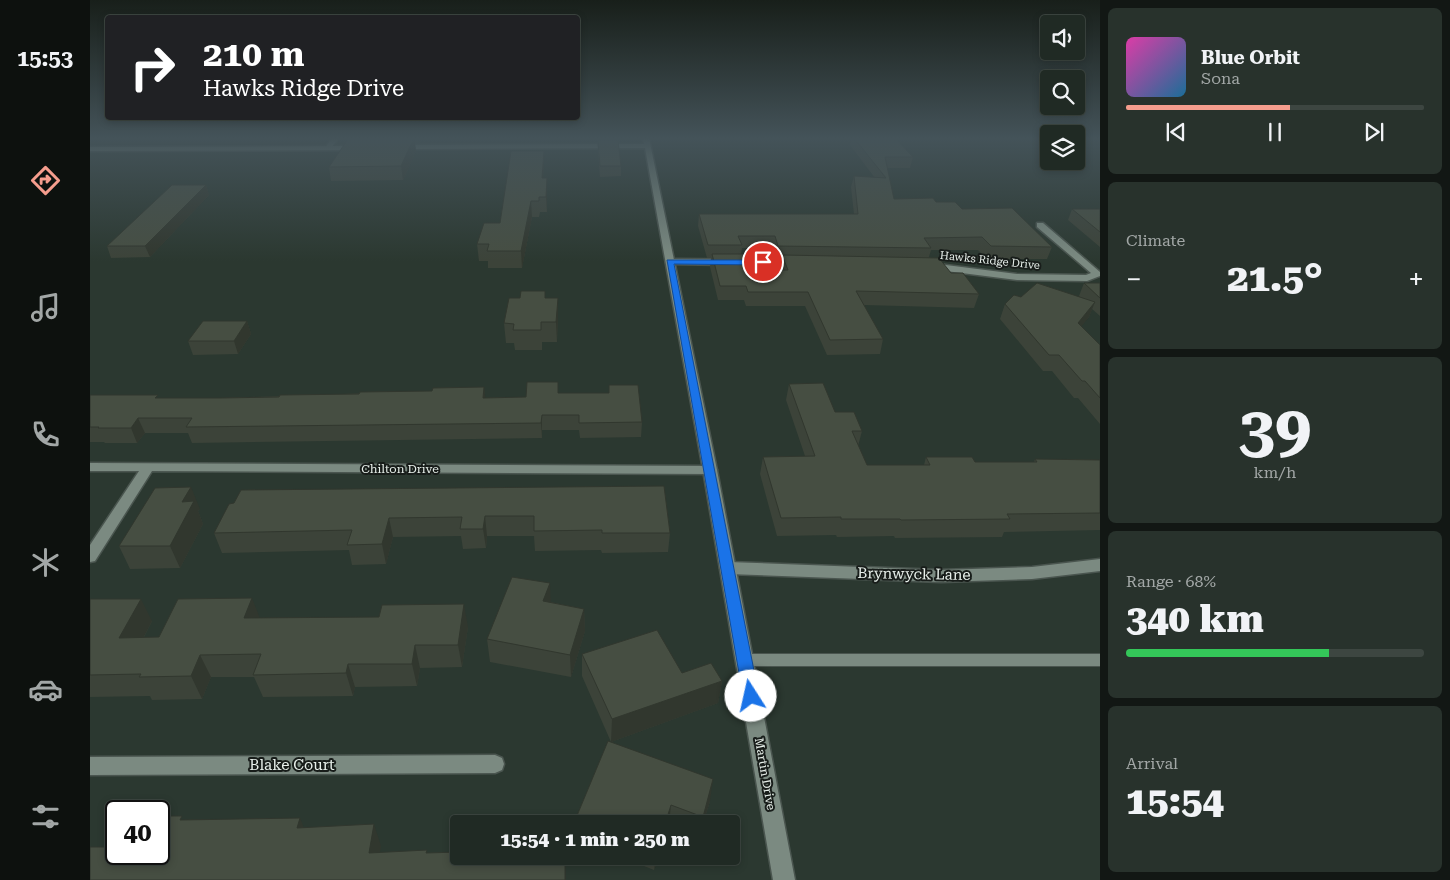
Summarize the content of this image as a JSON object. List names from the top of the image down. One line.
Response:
{"streets":{"street":["Hawks Ridge Drive","Chilton Drive","Brynwyck Lane","Blake Court","Martin Drive"]},"crossings":[["Chilton Drive","Martin Drive"],["Brynwyck Lane","Martin Drive"]],"page":{"tabs":"15:53","turn":["210 m","Hawks Ridge Drive"],"song":["Blue Orbit","Sona"],"tile":["Climate",["39","km/h"],["Range · 68%","340 km"],["Arrival","15:54"]],"heat":["−","21.5°","+"],"limit":"40","trip":"15:54 · 1 min · 250 m"}}
